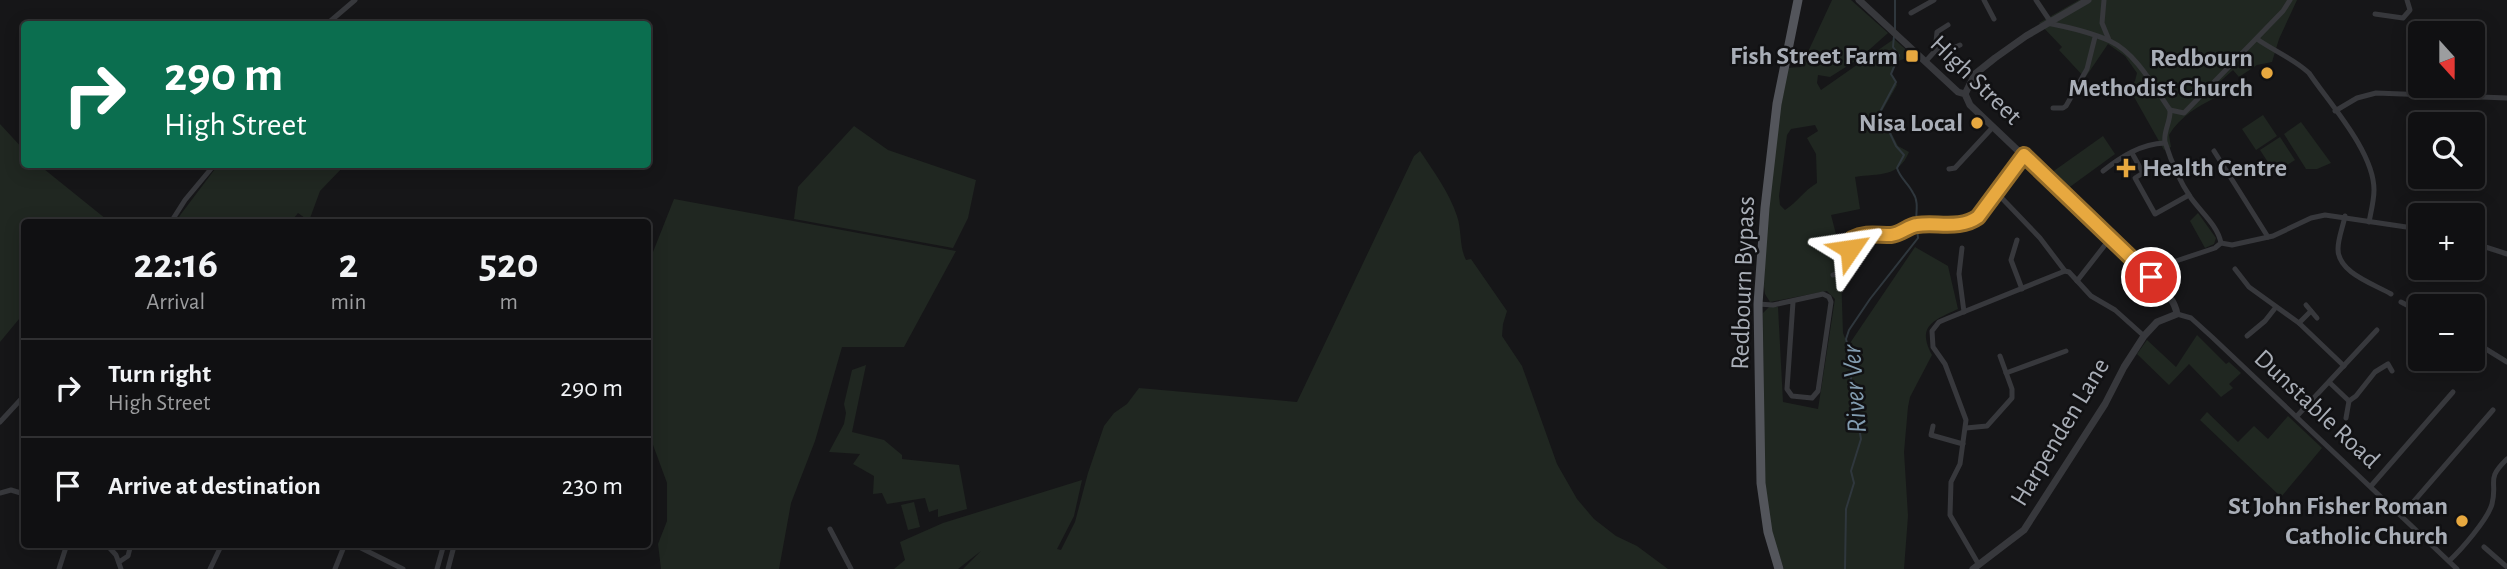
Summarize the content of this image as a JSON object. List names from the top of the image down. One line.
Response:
{"streets":{"main road":["Redbourn Bypass"],"street":["High Street","Dunstable Road","Harpenden Lane"]},"crossings":[["High Street","Dunstable Road"],["High Street","Harpenden Lane"],["Dunstable Road","Harpenden Lane"]],"water":["River Ver"],"places":{"transit":["Fish Street Farm"],"other":["Redbourn Methodist Church","Nisa Local","St John Fisher Roman Catholic Church"],"health":["Health Centre"]},"north":"bottom","page":{"map_buttons":["+","−"],"turn":["290 m","High Street"],"eta":["22:16","Arrival","2","min","520","m"],"list":[{"name":"Turn right","note":"High Street","value":"290 m"},{"name":"Arrive at destination","value":"230 m"}]}}
